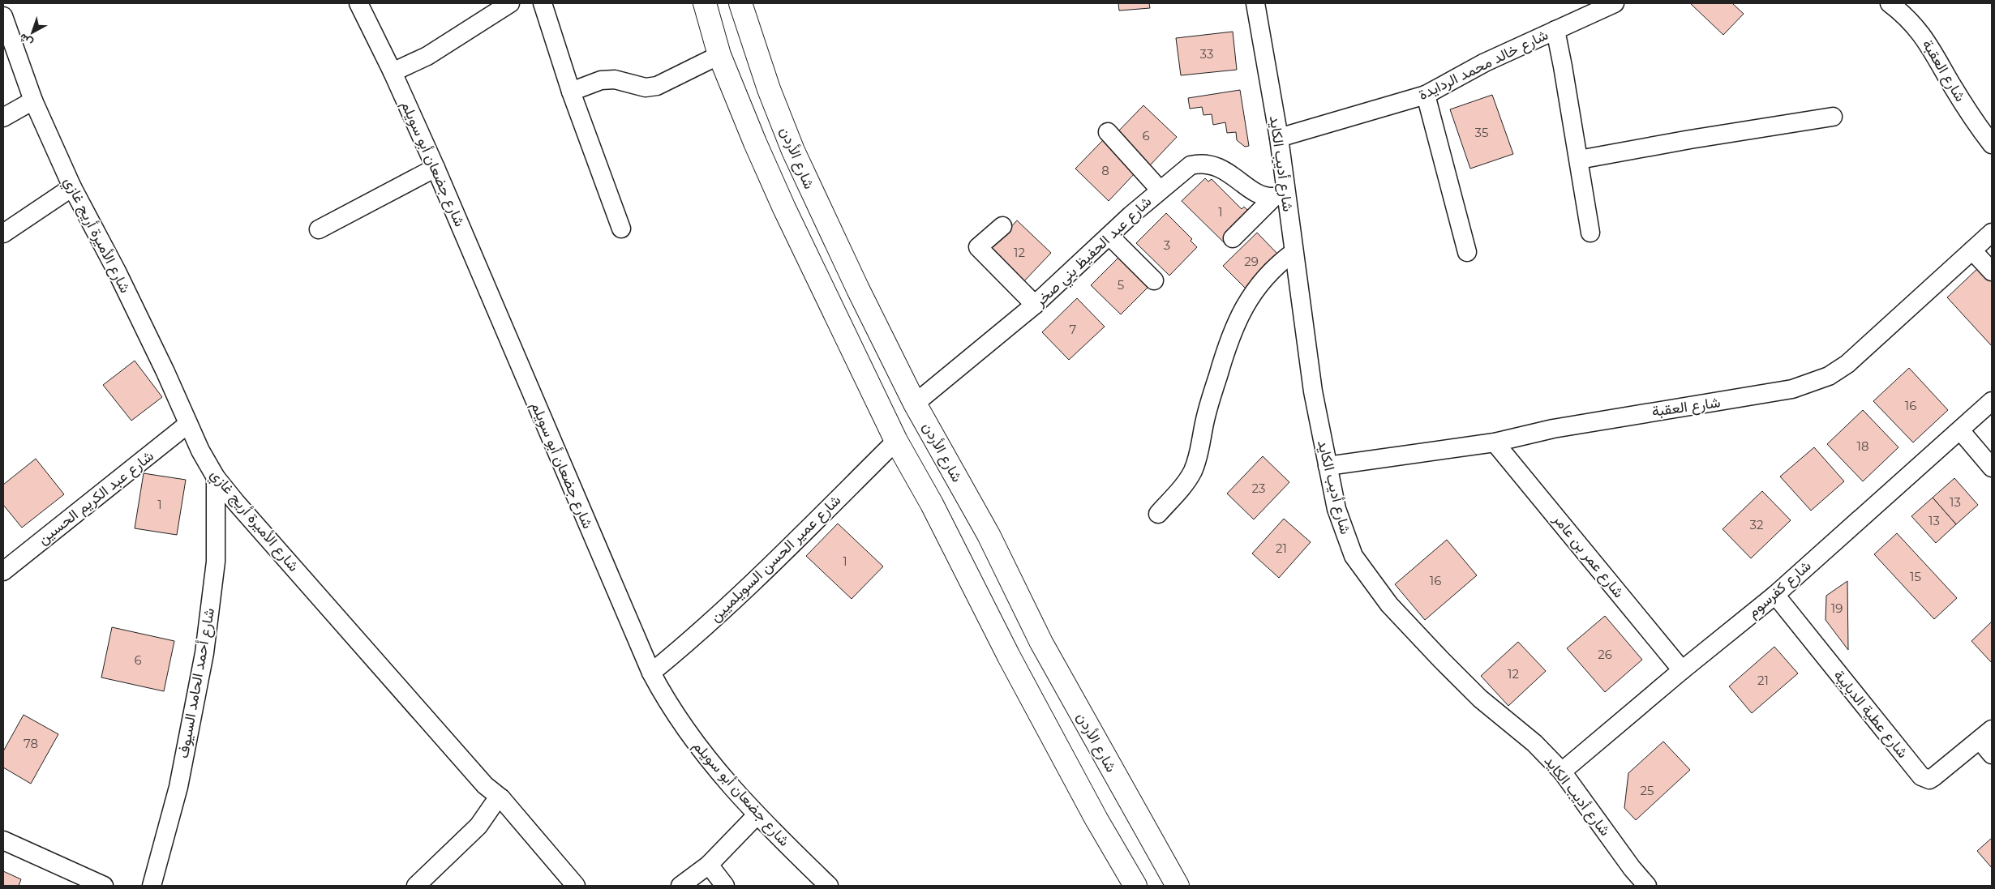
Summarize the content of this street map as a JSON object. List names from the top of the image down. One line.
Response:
{"streets":{"highway":["شارع الأردن"],"street":["شارع خالد محمد الردايدة","شارع العقبة","شارع جضعان أبو سويلم","شارع أديب الكايد","شارع الأميرة أريج غازي","شارع عبد الحفيظ بني صخر","شارع عبد الكريم الحسين","شارع عمر بن عامر","شارع عمير الحسن السويلميين","شارع كفرسوم","شارع أحمد الحامد السيوف","شارع عطية الدبايبة"]},"crossings":[["شارع خالد محمد الردايدة","شارع أديب الكايد"],["شارع العقبة","شارع أديب الكايد"],["شارع العقبة","شارع عمر بن عامر"],["شارع الأردن","شارع عبد الحفيظ بني صخر"],["شارع جضعان أبو سويلم","شارع عمير الحسن السويلميين"],["شارع أديب الكايد","شارع عبد الحفيظ بني صخر"],["شارع أديب الكايد","شارع كفرسوم"],["شارع الأميرة أريج غازي","شارع عبد الكريم الحسين"],["شارع الأميرة أريج غازي","شارع أحمد الحامد السيوف"],["شارع عمر بن عامر","شارع كفرسوم"],["شارع كفرسوم","شارع عطية الدبايبة"]],"house_numbers":["33","35","6","8","1","3","12","29","5","7","16","18","23","13","1","13","32","21","1","15","16","19","26","6","12","21","78","25"],"north":"bottom left"}
